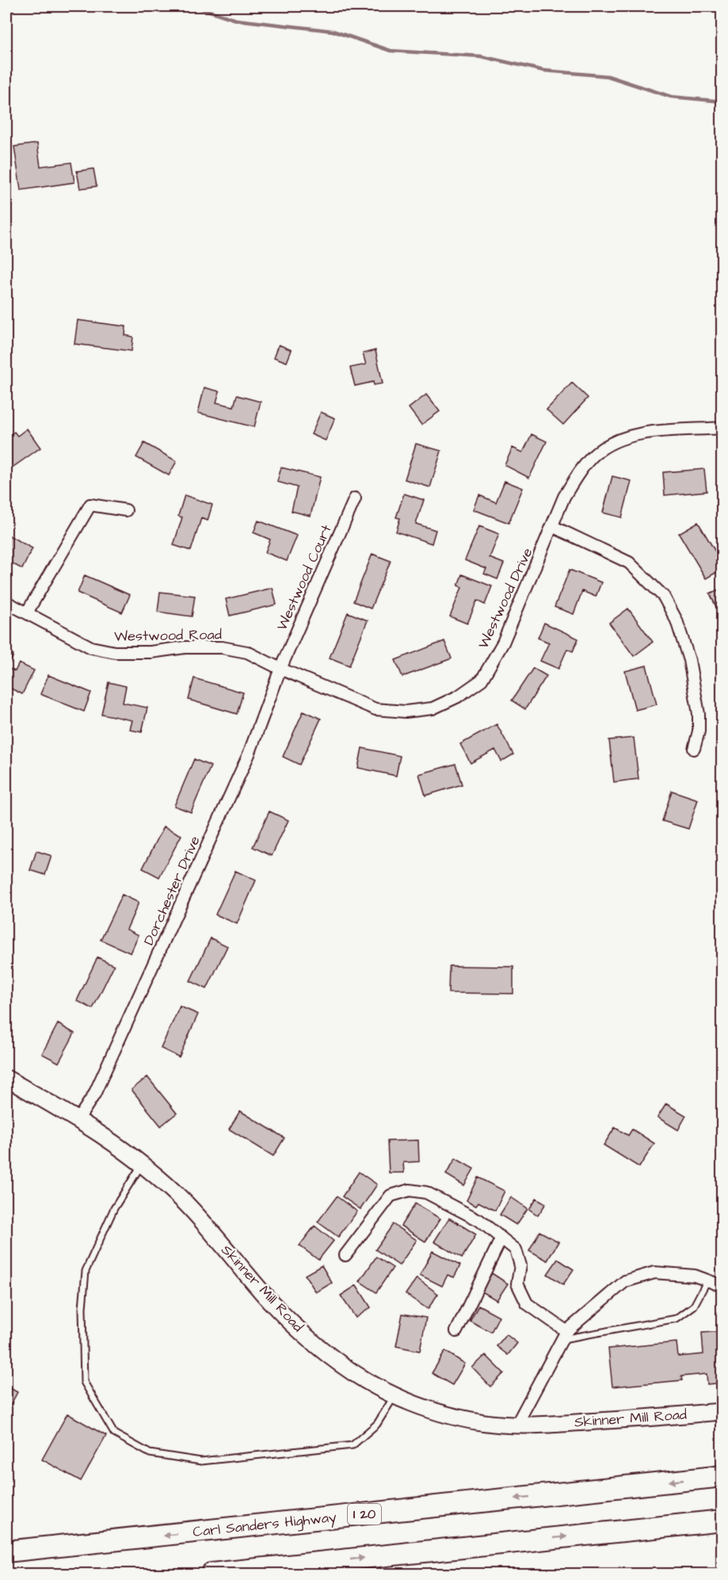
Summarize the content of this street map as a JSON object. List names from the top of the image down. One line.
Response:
{"streets":{"highway":["I 20","Carl Sanders Highway"],"street":["Westwood Court","Westwood Drive","Westwood Road","Dorchester Drive","Skinner Mill Road"]},"crossings":[["Westwood Court","Westwood Drive"],["Westwood Court","Westwood Road"],["Westwood Court","Dorchester Drive"],["Westwood Drive","Westwood Road"],["Westwood Drive","Dorchester Drive"],["Westwood Road","Dorchester Drive"],["Dorchester Drive","Skinner Mill Road"]]}
